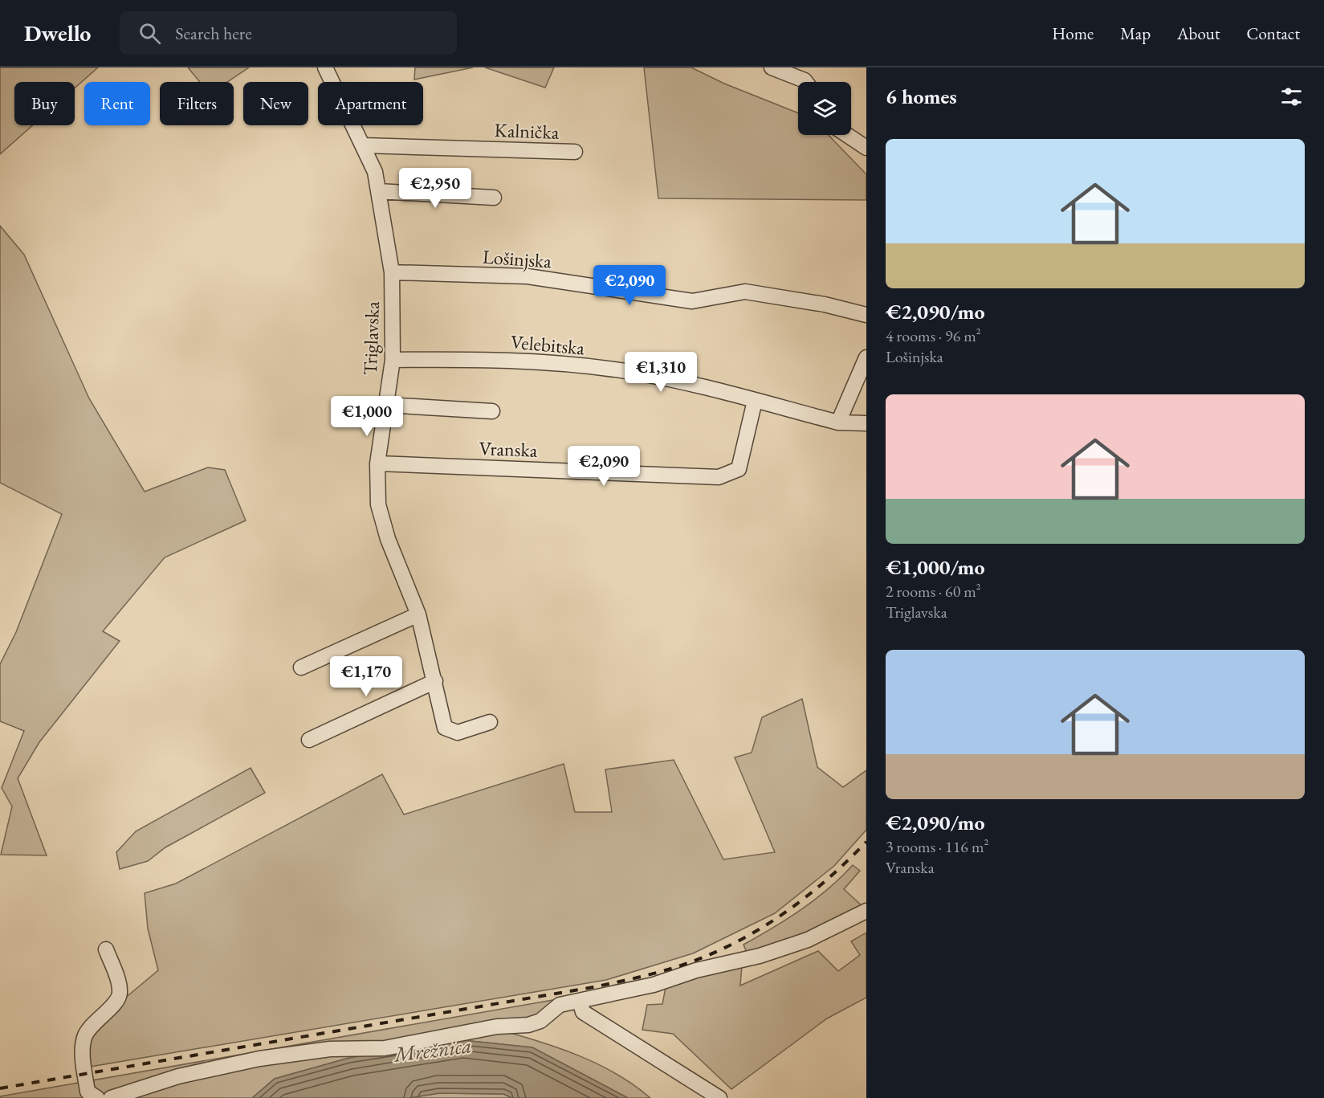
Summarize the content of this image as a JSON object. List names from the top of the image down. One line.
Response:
{"streets":{"street":["Kalnička","Lošinjska","Triglavska","Velebitska","Vranska"]},"crossings":[["Kalnička","Triglavska"],["Lošinjska","Triglavska"],["Triglavska","Velebitska"],["Triglavska","Vranska"],["Velebitska","Vranska"]],"water":["Mrežnica"],"page":{"header":"Dwello","search":"Search here","nav":["Home","Map","About","Contact"],"heading":"6 homes","chip":["Buy","Rent","Filters","New","Apartment"],"list":[{"name":"€2,090/mo","note":"4 rooms · 96 m² · Lošinjska"},{"name":"€1,000/mo","note":"2 rooms · 60 m² · Triglavska"},{"name":"€2,090/mo","note":"3 rooms · 116 m² · Vranska"}],"price":["€2,950","€2,090","€1,310","€1,000","€2,090","€1,170"]}}
